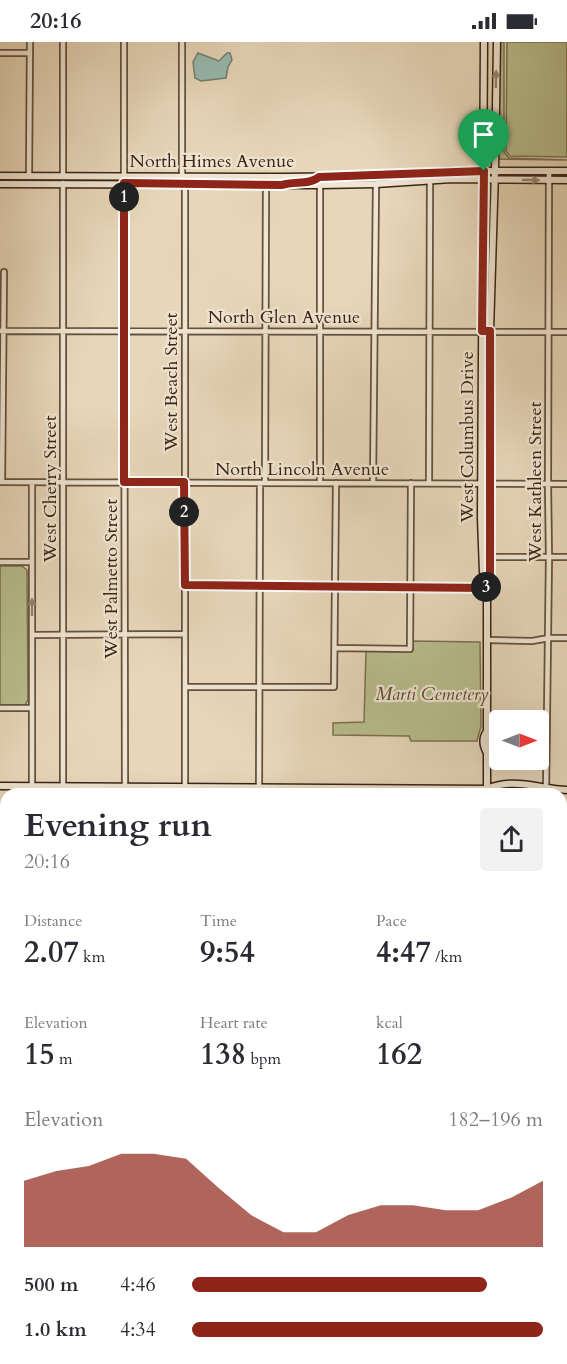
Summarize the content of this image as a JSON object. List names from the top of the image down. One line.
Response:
{"streets":{"street":["North Himes Avenue","North Glen Avenue","West Beach Street","West Columbus Drive","North Lincoln Avenue","West Kathleen Street","West Cherry Street","West Palmetto Street"]},"crossings":[["North Himes Avenue","West Beach Street"],["North Himes Avenue","West Columbus Drive"],["North Himes Avenue","West Kathleen Street"],["North Himes Avenue","West Cherry Street"],["North Himes Avenue","West Palmetto Street"],["North Glen Avenue","West Beach Street"],["North Glen Avenue","West Columbus Drive"],["North Glen Avenue","West Kathleen Street"],["North Glen Avenue","West Cherry Street"],["North Glen Avenue","West Palmetto Street"],["West Beach Street","North Lincoln Avenue"],["West Columbus Drive","North Lincoln Avenue"],["North Lincoln Avenue","West Kathleen Street"],["North Lincoln Avenue","West Cherry Street"],["North Lincoln Avenue","West Palmetto Street"]],"parks":["Marti Cemetery"],"north":"right","page":{"status":"20:16","pins":["1","2","3"],"heading":["Evening run","20:16"],"stats":[["Distance","2.07 km"],["Time","9:54"],["Pace","4:47 /km"],["Elevation","15 m"],["Heart rate","138 bpm"],["kcal","162"]],"chart":["Elevation","182–196 m"],"list":[{"name":"500 m","note":"4:46"},{"name":"1.0 km","note":"4:34"}]}}
